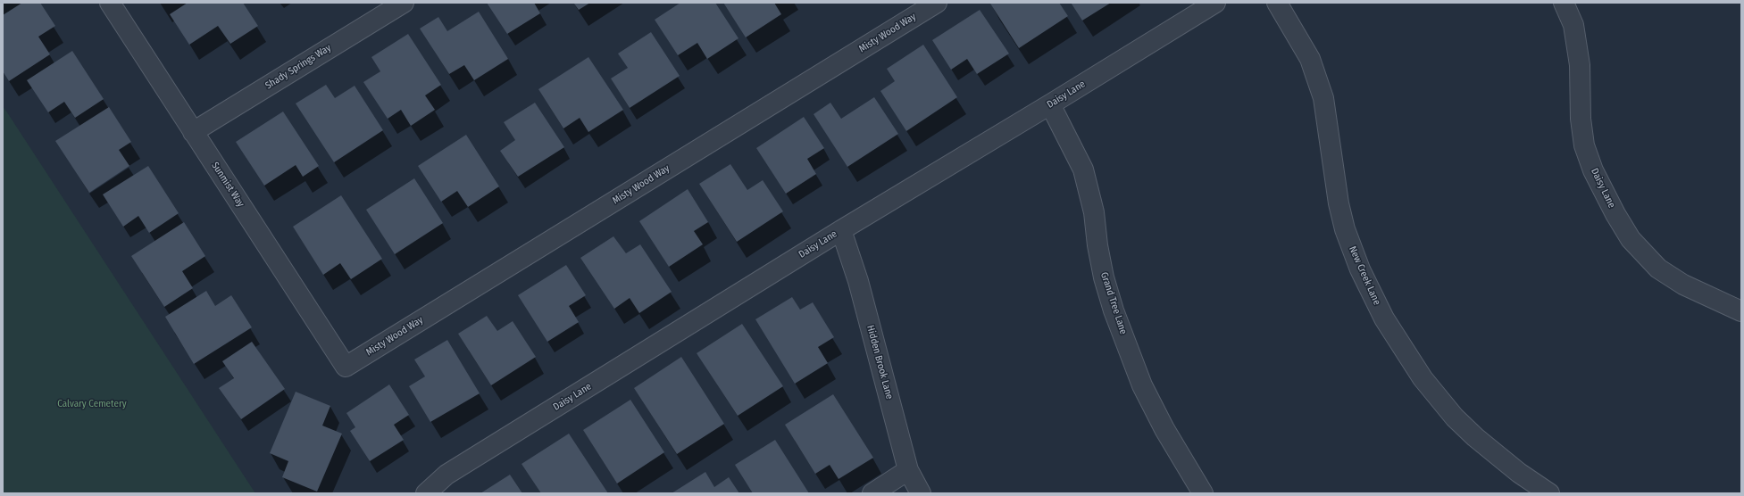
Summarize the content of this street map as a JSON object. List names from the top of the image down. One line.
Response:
{"streets":{"street":["Misty Wood Way","Shady Springs Way","Daisy Lane","Sunmist Way","New Creek Lane","Grand Tree Lane","Hidden Brook Lane"]},"crossings":[["Misty Wood Way","Sunmist Way"],["Shady Springs Way","Sunmist Way"],["Daisy Lane","Grand Tree Lane"],["Daisy Lane","Hidden Brook Lane"]],"parks":["Calvary Cemetery"]}
